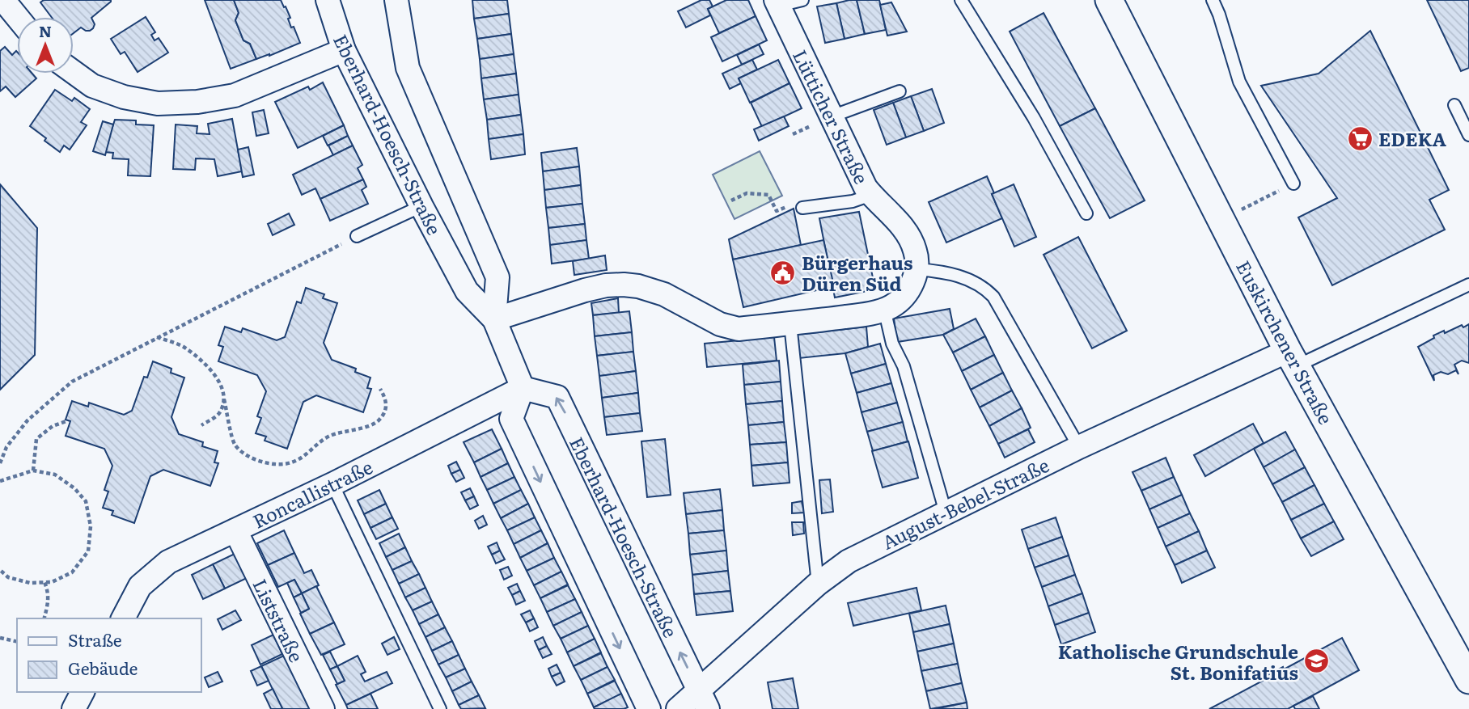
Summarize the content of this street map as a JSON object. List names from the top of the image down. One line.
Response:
{"streets":{"street":["Lütticher Straße","Eberhard-Hoesch-Straße","Euskirchener Straße","Roncallistraße","August-Bebel-Straße","Liststraße"]},"crossings":[["Eberhard-Hoesch-Straße","Roncallistraße"],["Eberhard-Hoesch-Straße","August-Bebel-Straße"],["Euskirchener Straße","August-Bebel-Straße"],["Roncallistraße","Liststraße"]],"places":{"supermarket":["EDEKA"],"public building":["Bürgerhaus Düren Süd"],"school or university":["Katholische Grundschule St. Bonifatius"]},"legend":["Straße","Gebäude"],"north":"top"}
